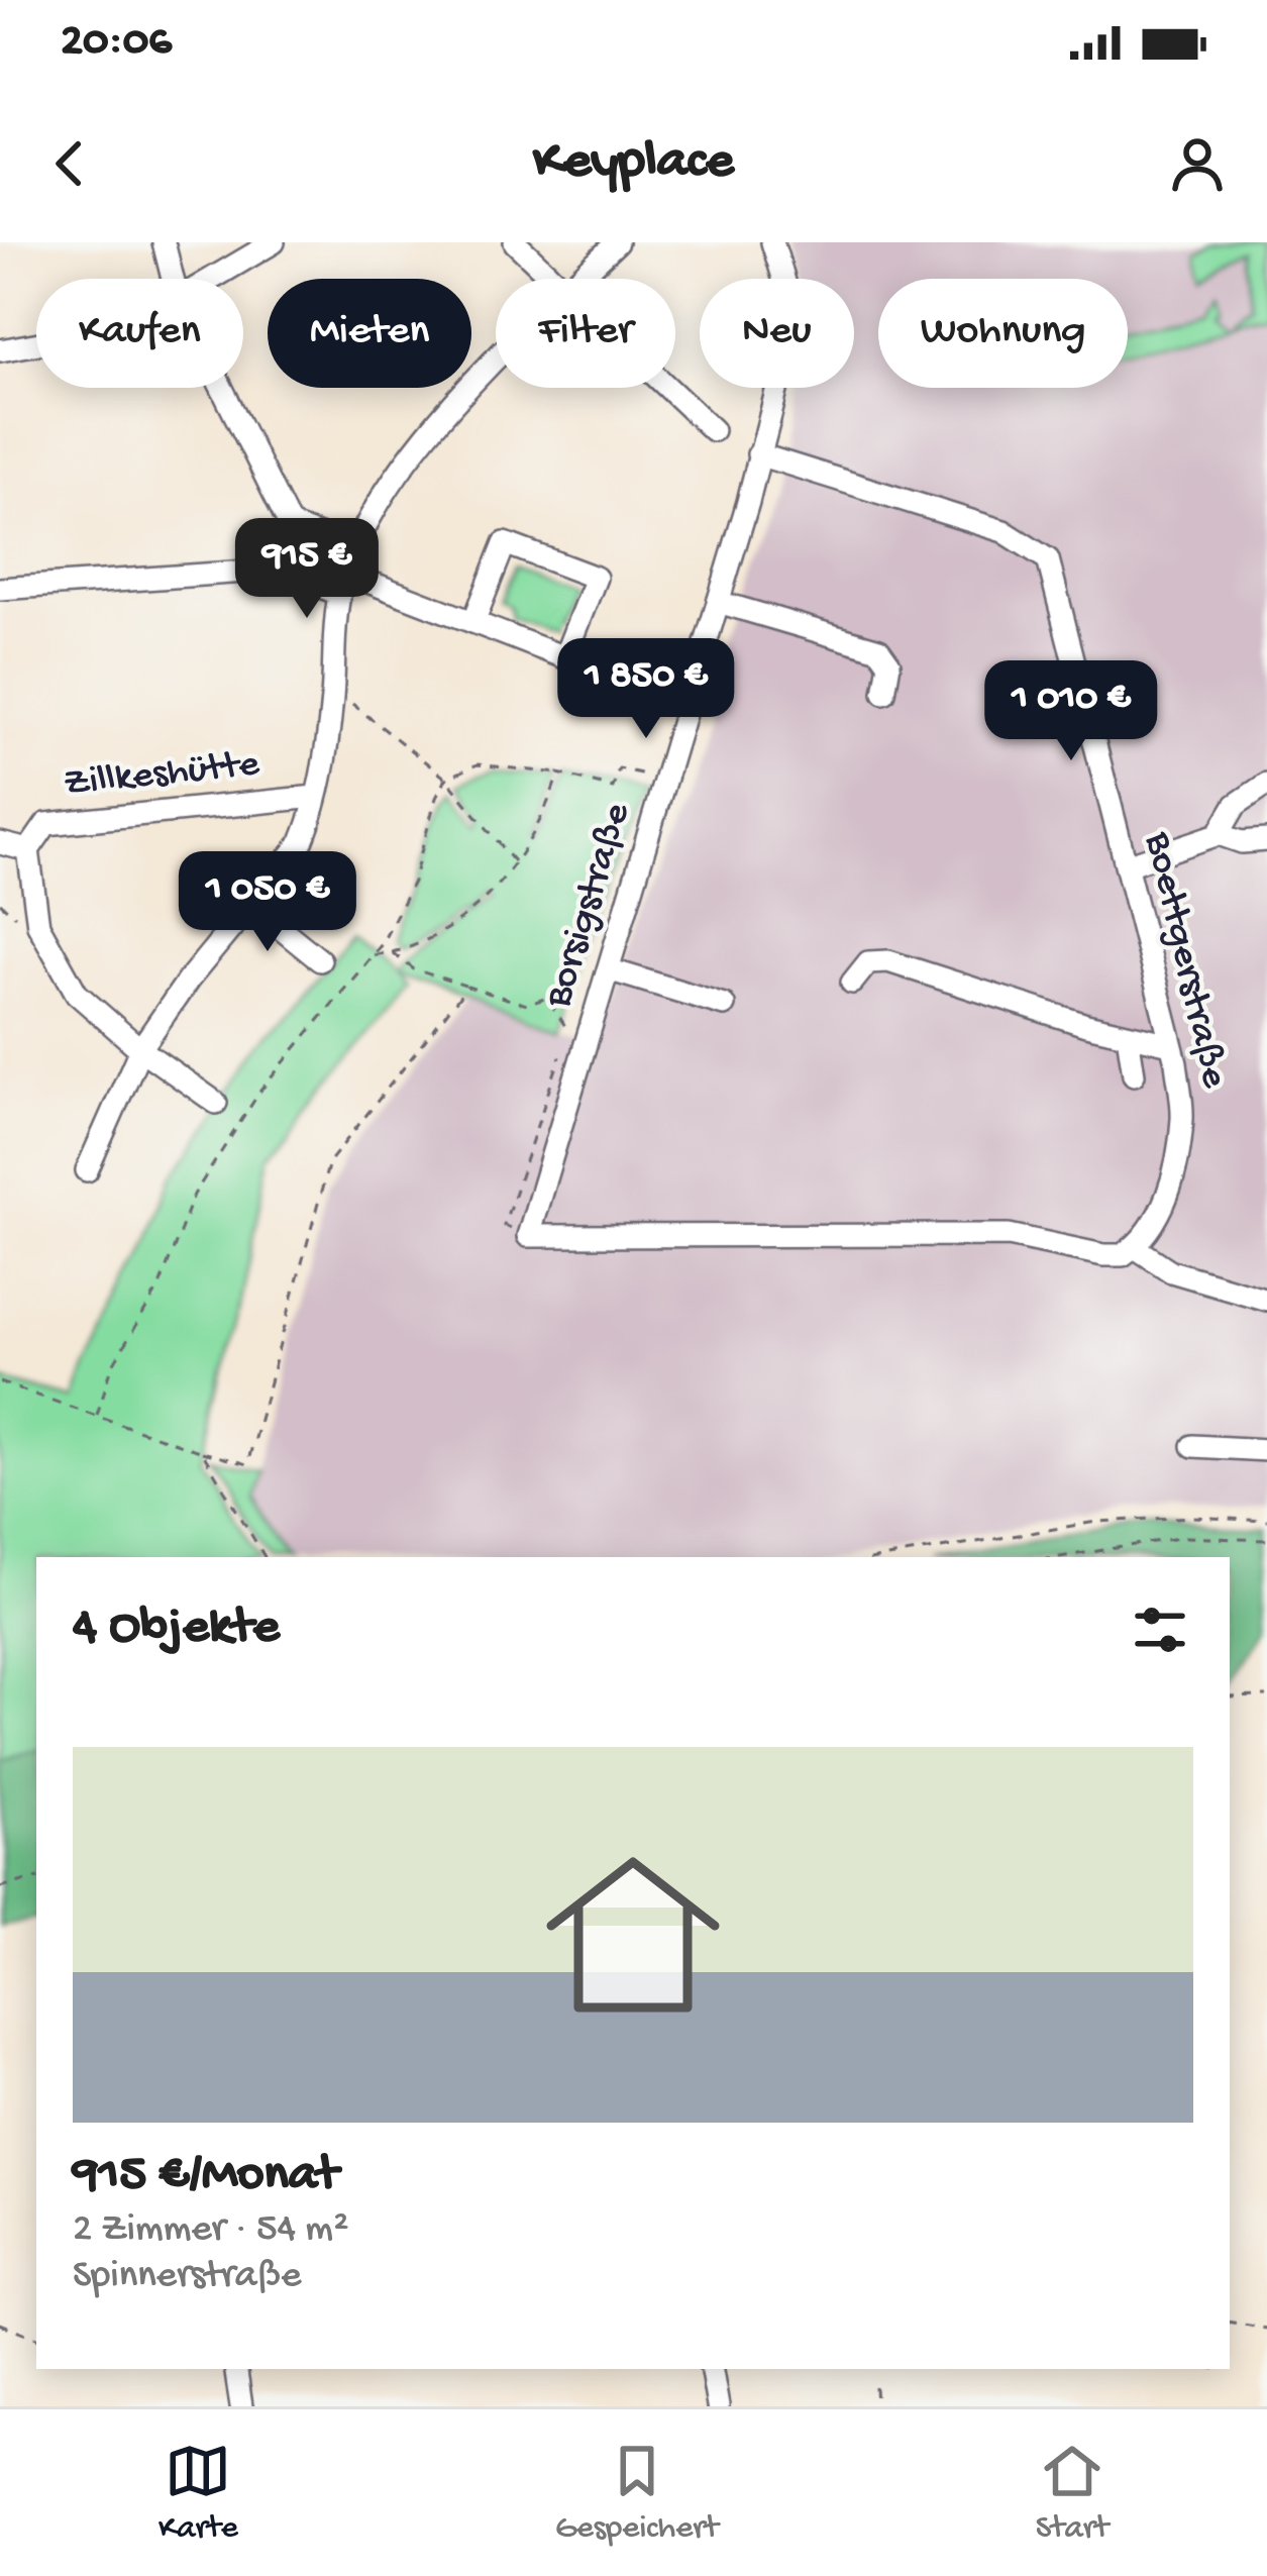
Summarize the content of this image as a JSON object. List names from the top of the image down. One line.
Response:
{"streets":{"street":["Zillkeshütte","Borsigstraße","Boettgerstraße"]},"crossings":[["Borsigstraße","Boettgerstraße"]],"page":{"status":"20:06","header":"Keyplace","chip":["Kaufen","Mieten","Filter","Neu","Wohnung"],"price":["915 €","1 850 €","1 010 €","1 050 €"],"heading":"4 Objekte","list":[{"name":"915 €/Monat","note":"2 Zimmer · 54 m² · Spinnerstraße"}],"tabs":["Karte","Gespeichert","Start"]}}
